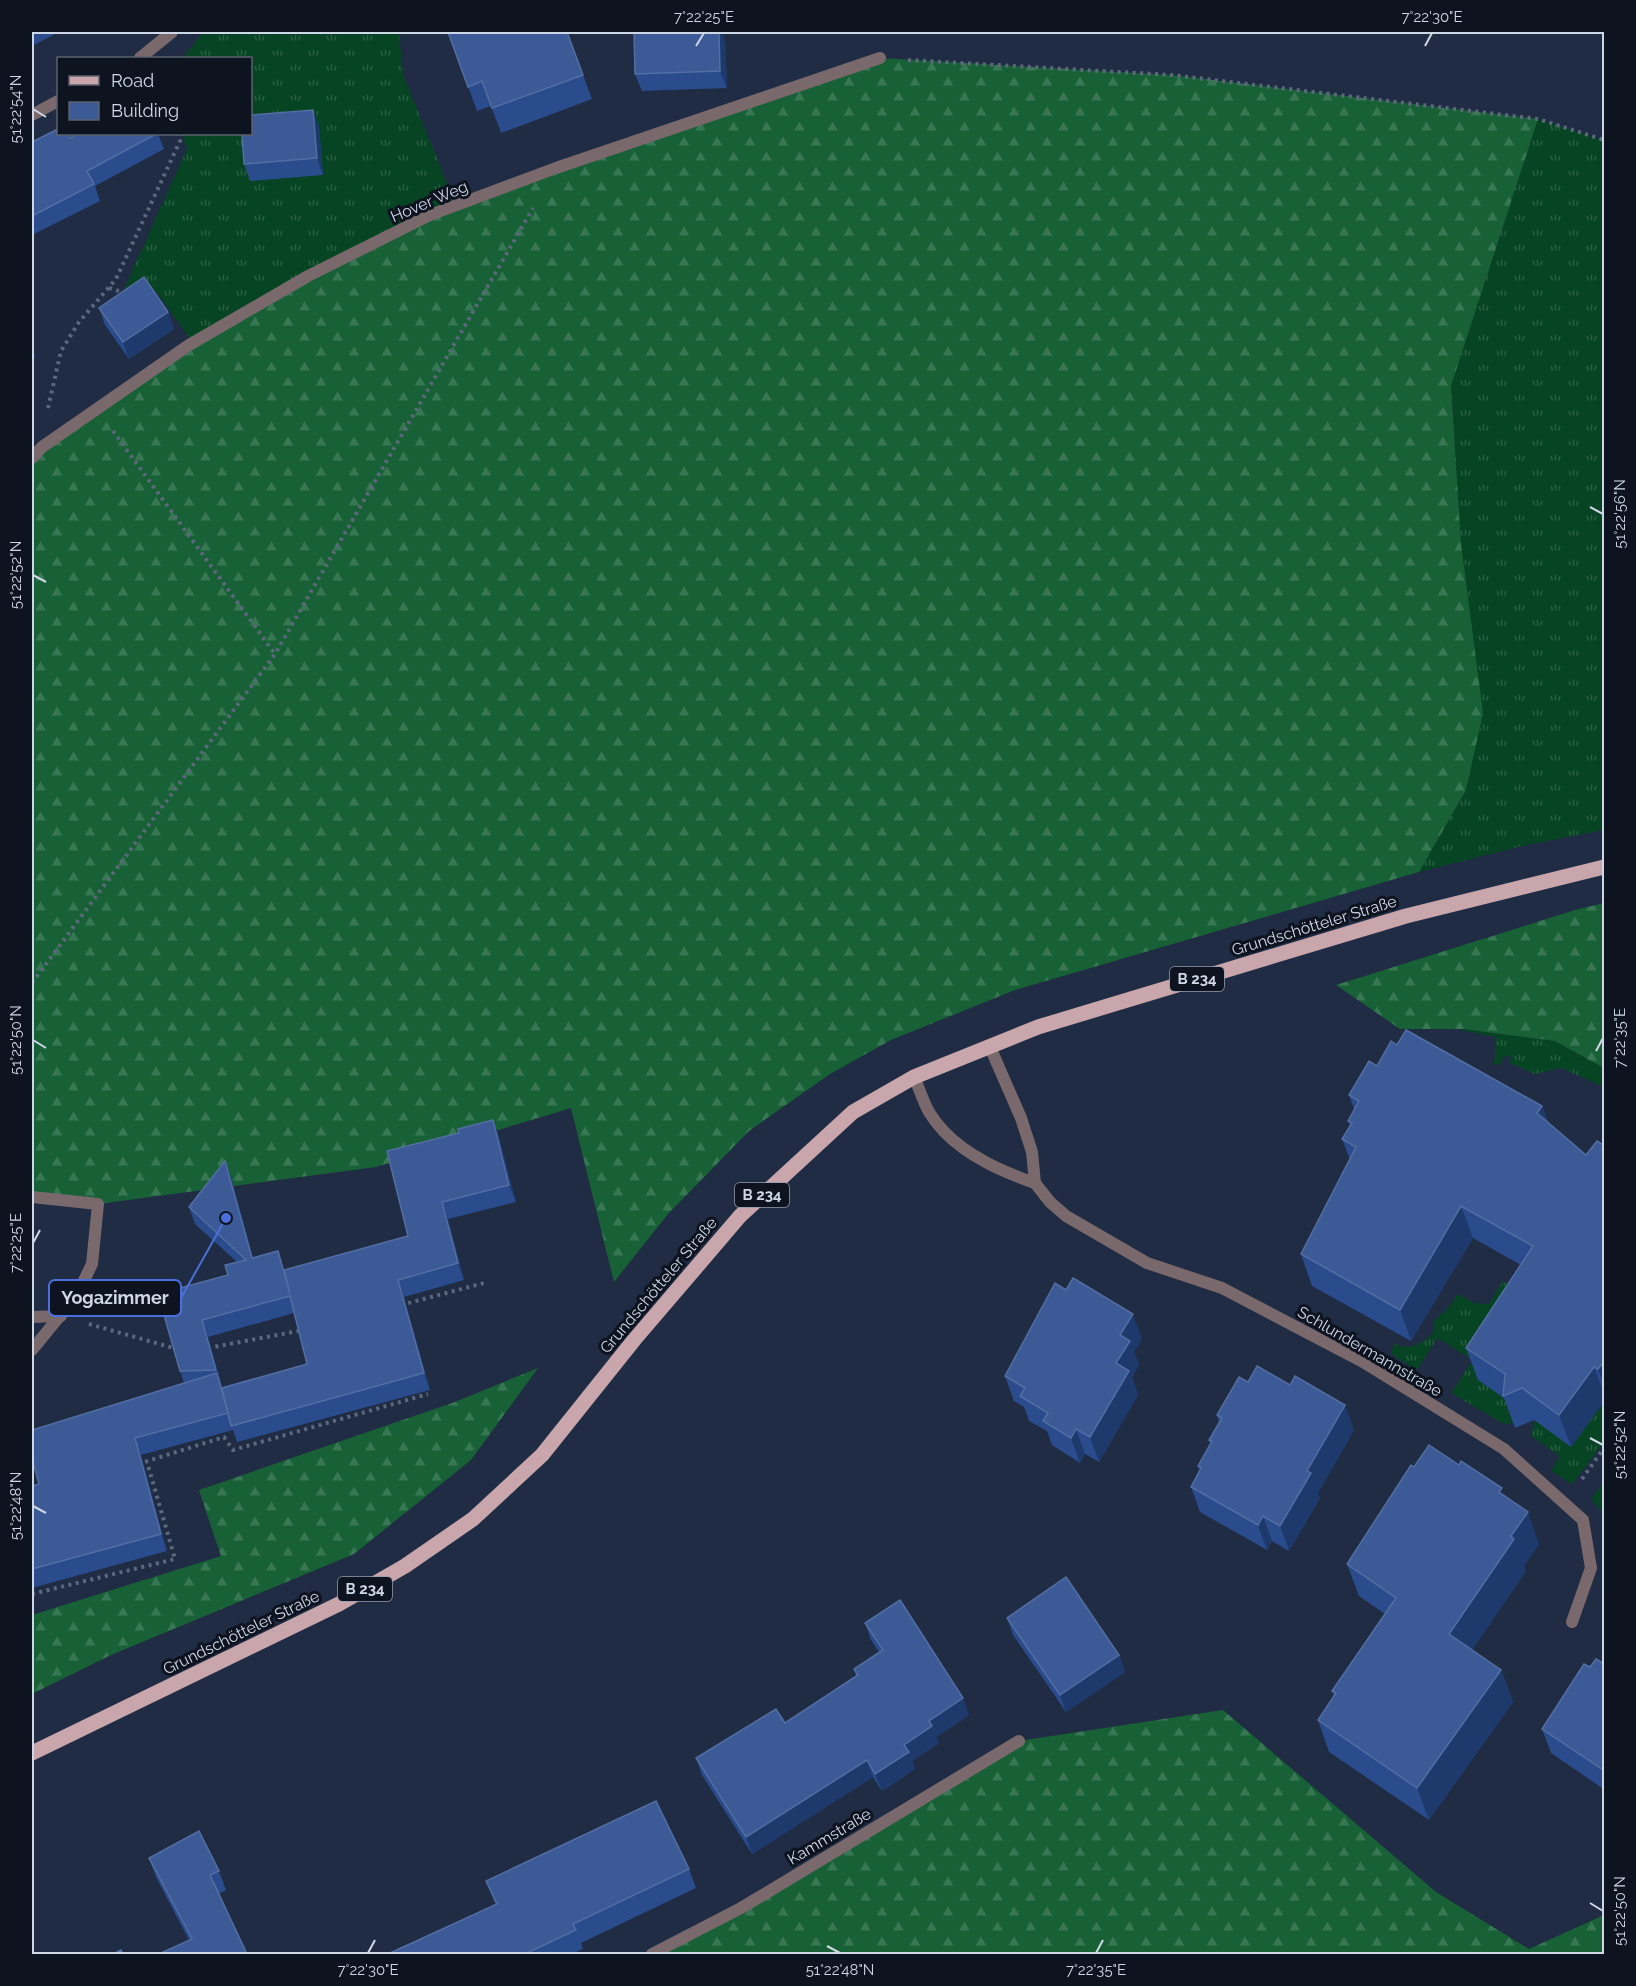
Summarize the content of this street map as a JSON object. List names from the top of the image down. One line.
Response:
{"streets":{"main road":["Grundschötteler Straße","B 234"],"street":["Hover Weg","Schlundermannstraße","Kammstraße"]},"places":["Yogazimmer"],"legend":["Road","Building"],"coordinates":["7°22'25\"E","7°22'30\"E","51°22'54\"N","51°22'56\"N","51°22'52\"N","7°22'35\"E","51°22'50\"N","51°22'48\"N"]}
